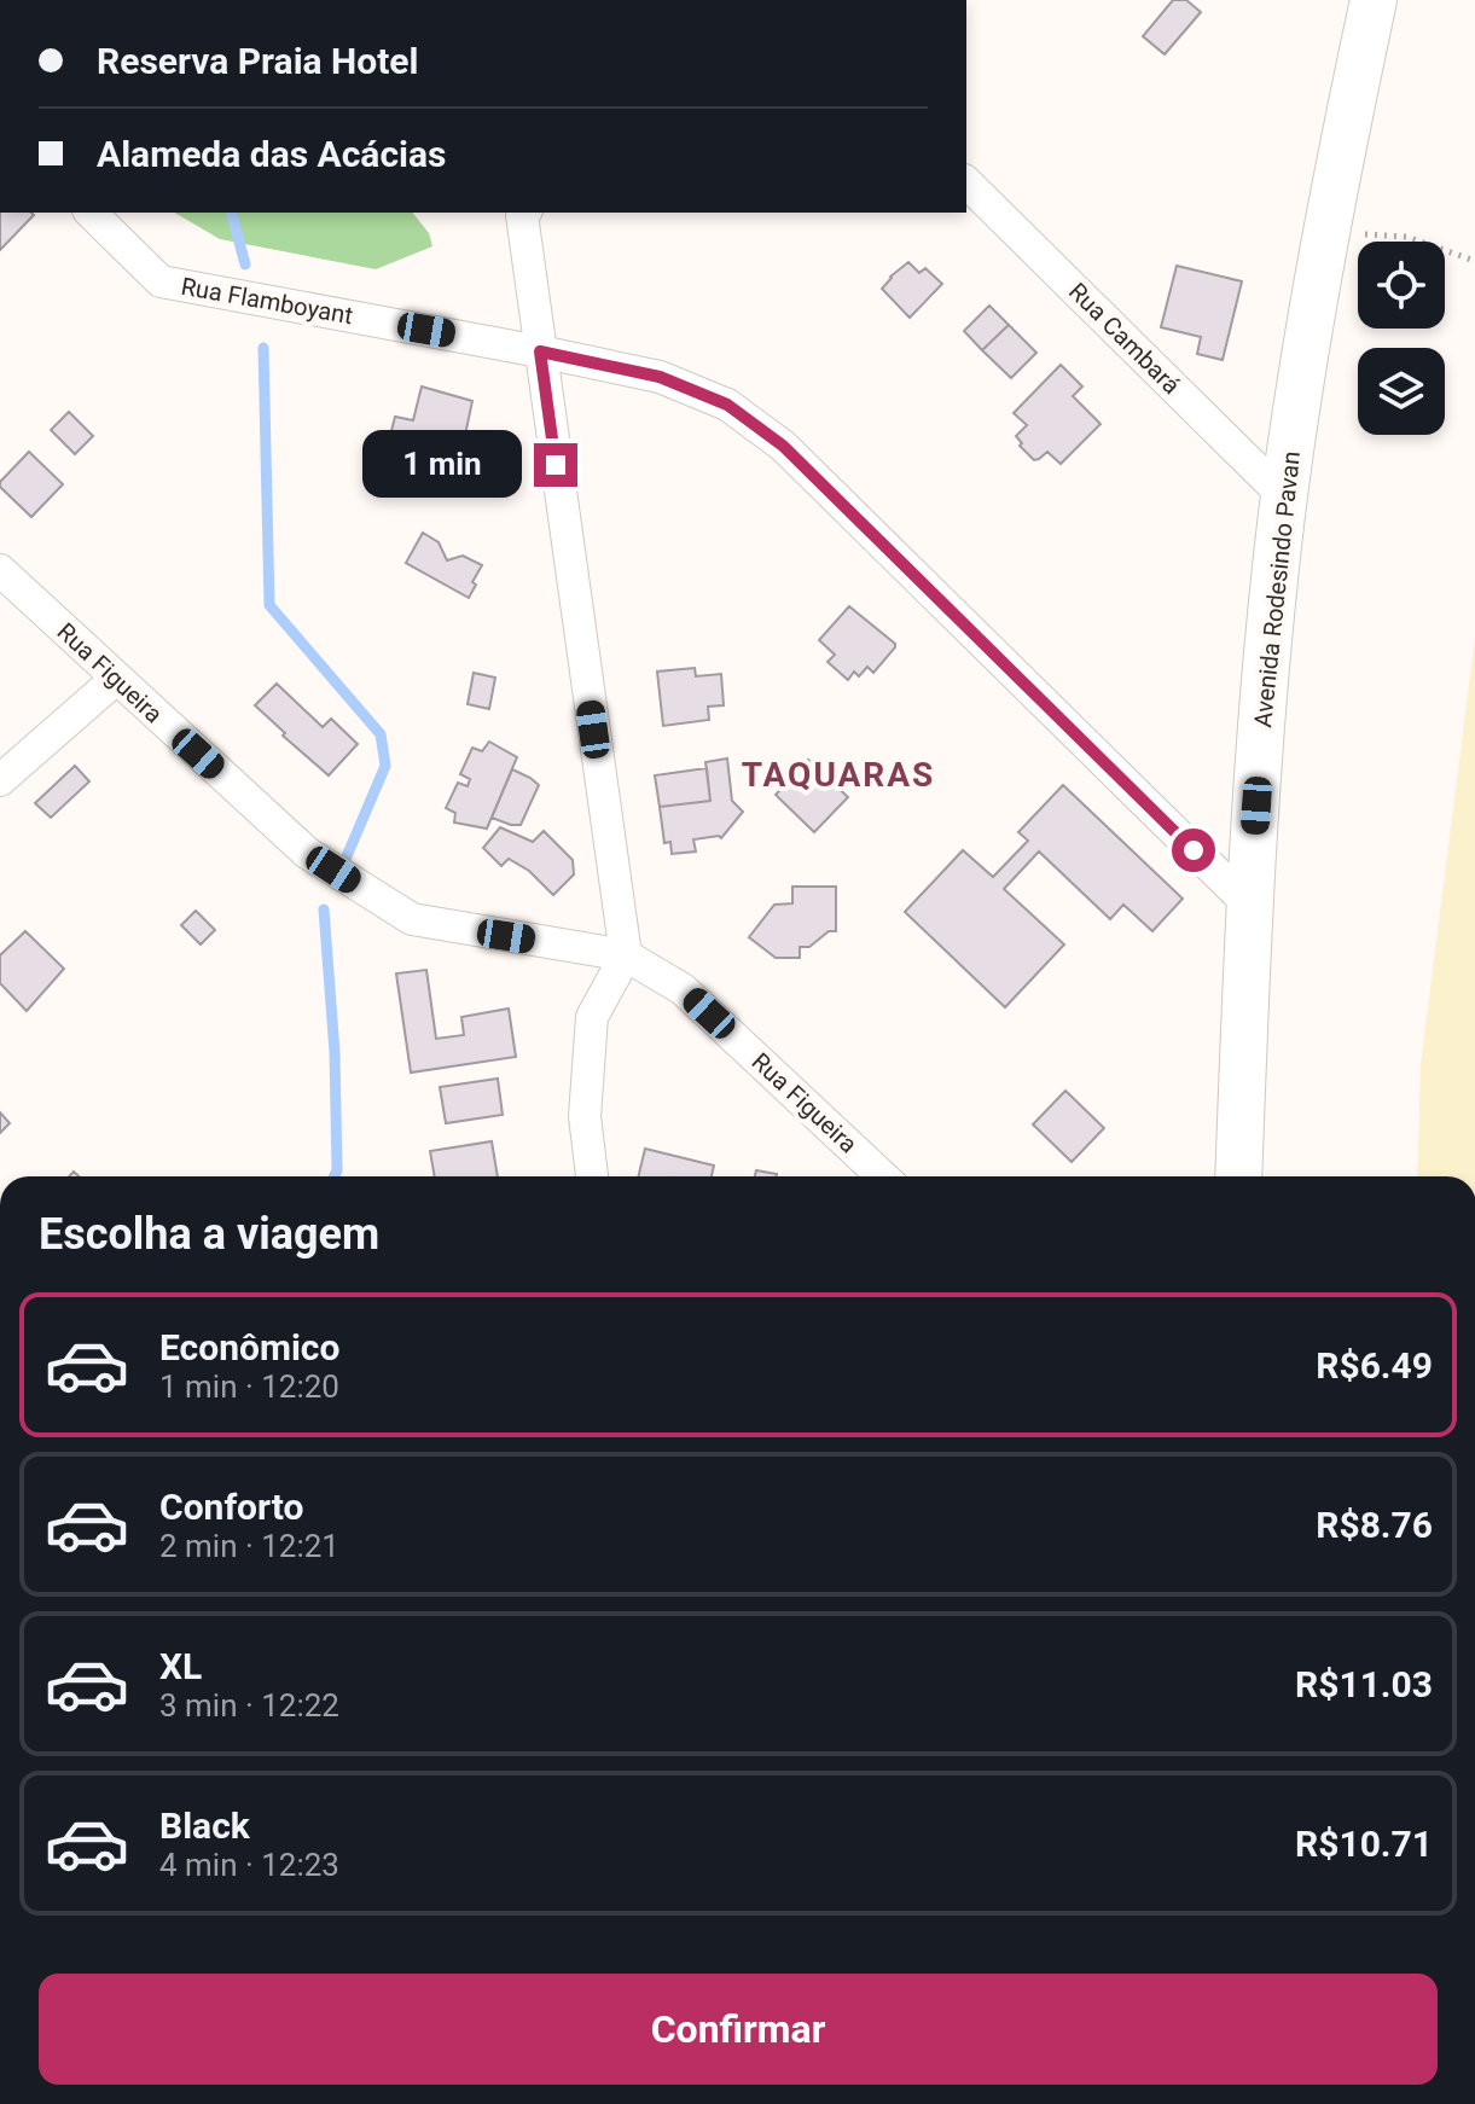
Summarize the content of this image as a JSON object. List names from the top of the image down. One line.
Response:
{"streets":{"main road":["Avenida Rodesindo Pavan"],"street":["Rua Flamboyant","Rua Cambará","Rua Figueira"]},"crossings":[["Rua Flamboyant","Avenida Rodesindo Pavan"],["Rua Cambará","Avenida Rodesindo Pavan"]],"districts":["TAQUARAS"],"page":{"banner":["Reserva Praia Hotel","Alameda das Acácias"],"bubble":"1 min","heading":"Escolha a viagem","list":[{"name":"Econômico","note":"1 min · 12:20","value":"R$6.49"},{"name":"Conforto","note":"2 min · 12:21","value":"R$8.76"},{"name":"XL","note":"3 min · 12:22","value":"R$11.03"},{"name":"Black","note":"4 min · 12:23","value":"R$10.71"}],"buttons":"Confirmar"}}
